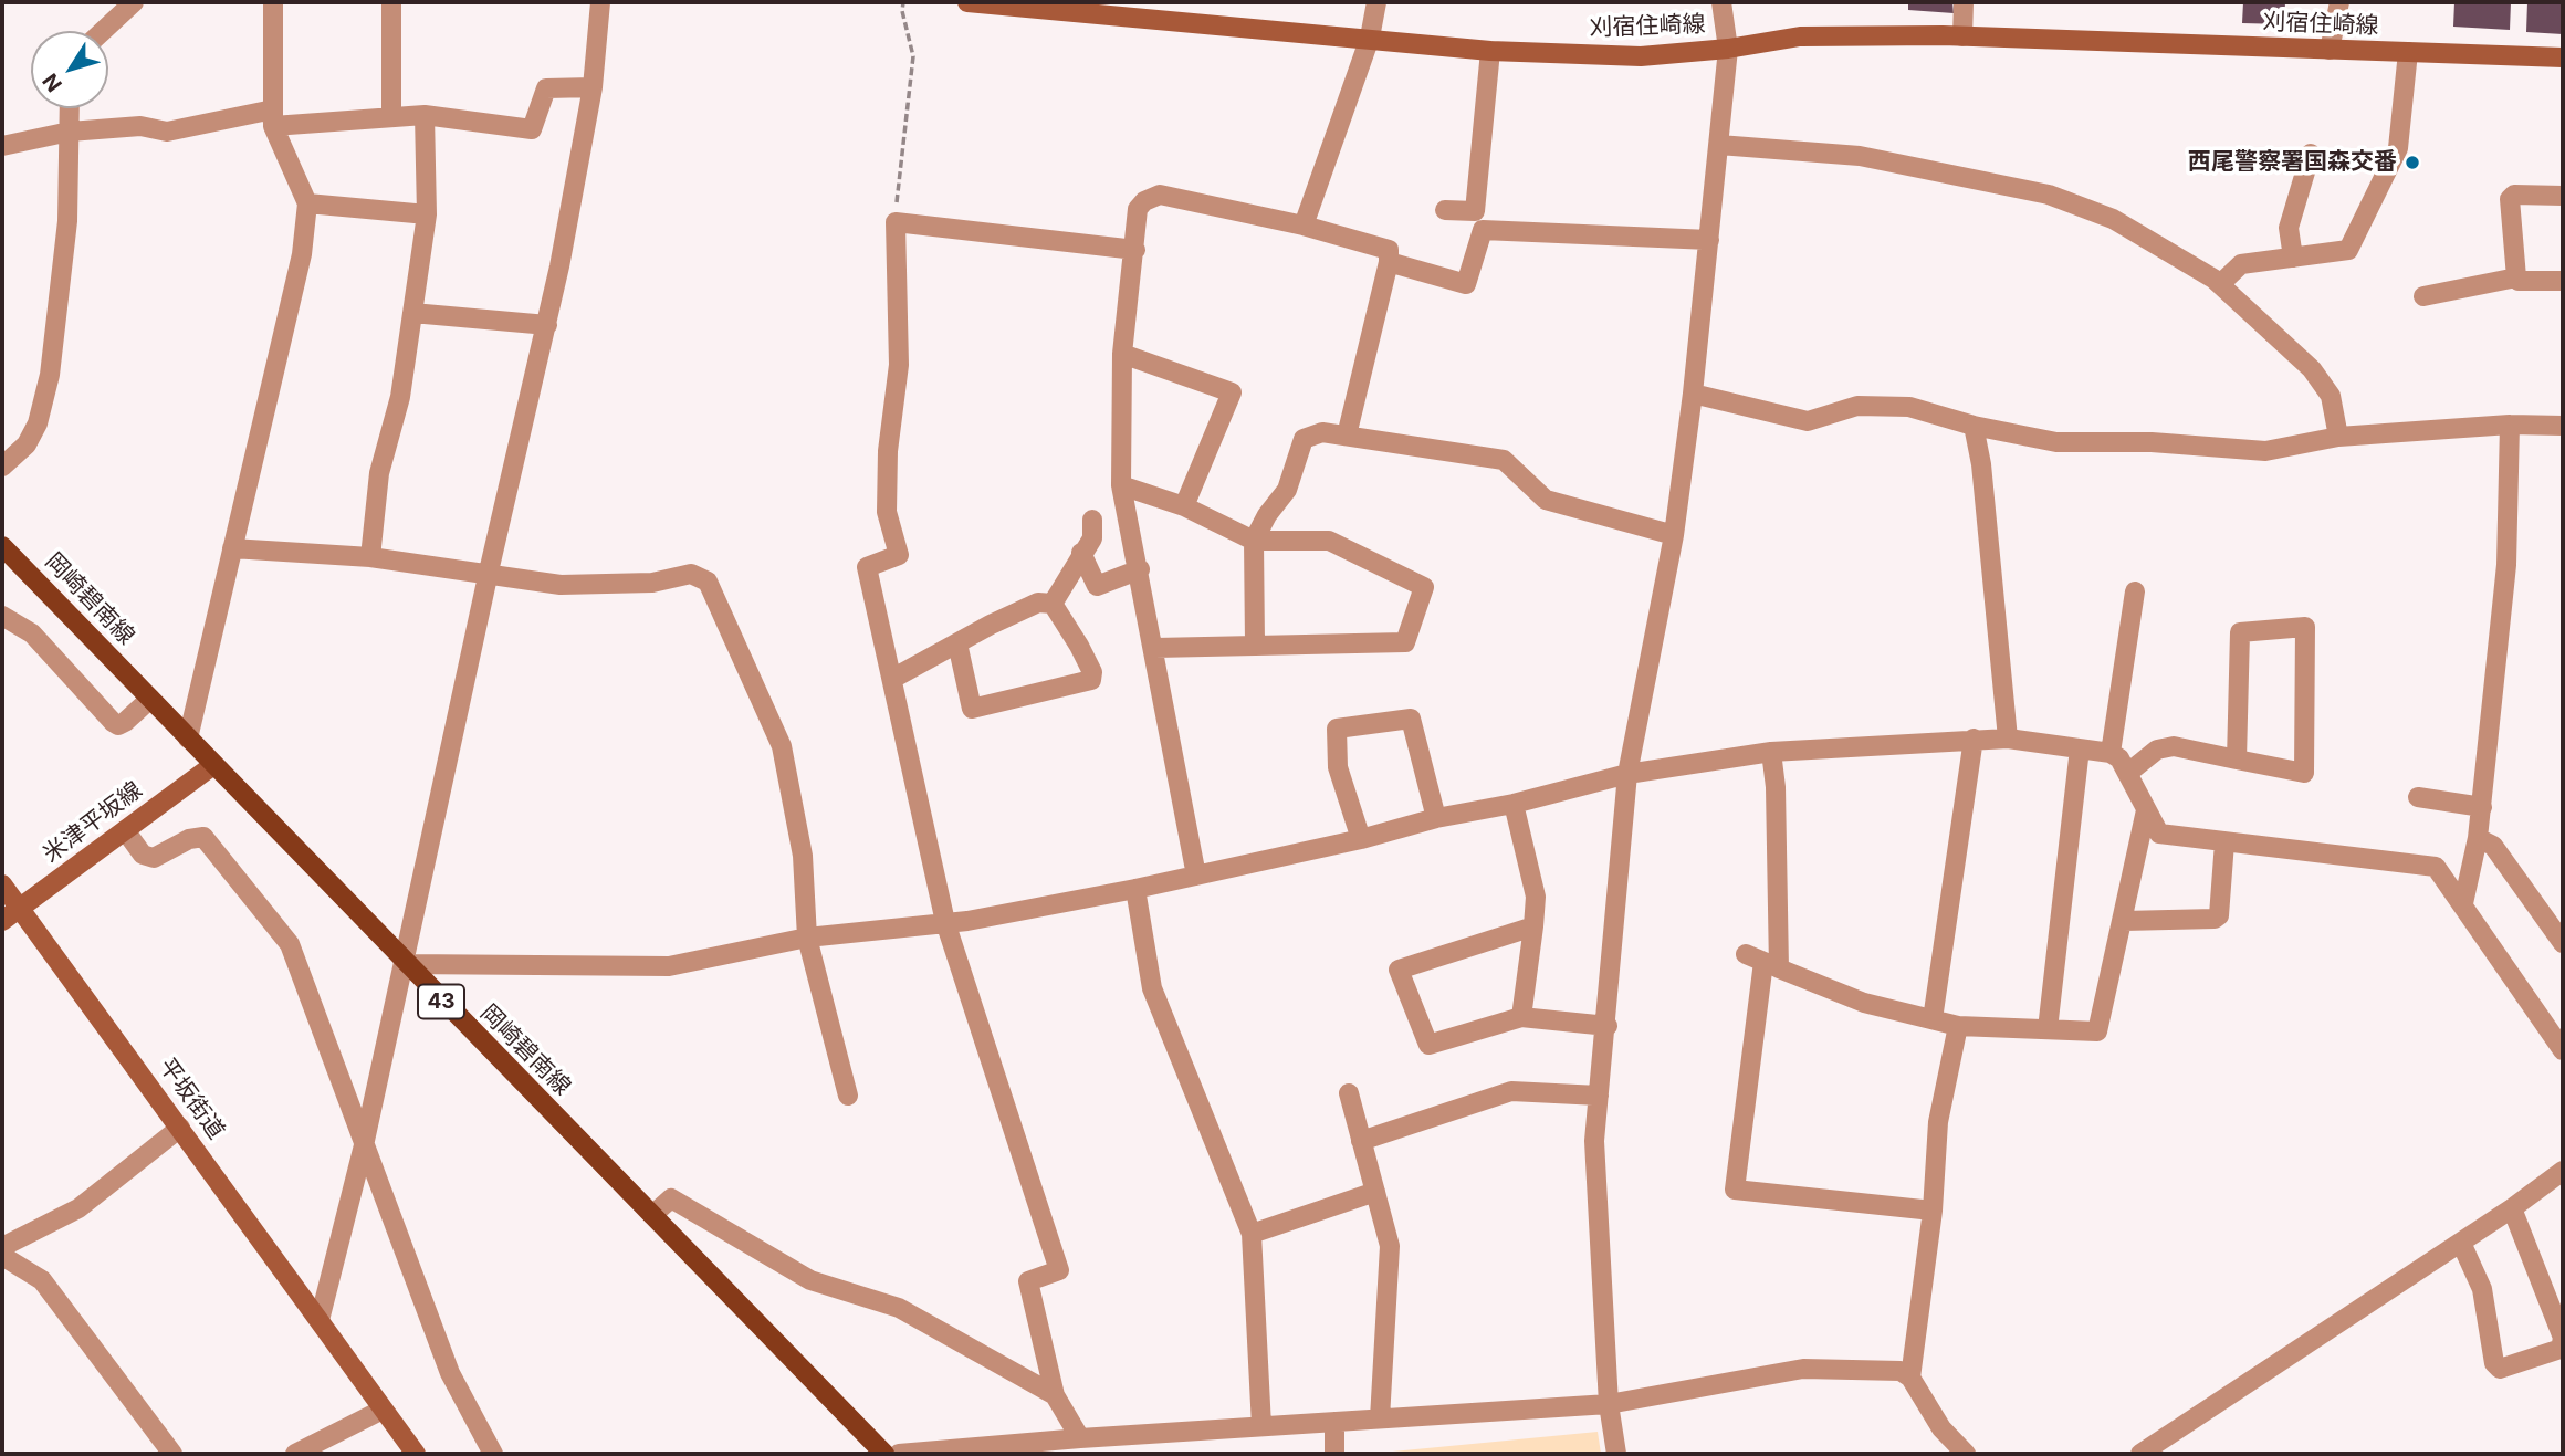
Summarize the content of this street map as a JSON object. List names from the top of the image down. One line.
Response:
{"streets":{"main road":["刈宿住崎線","岡崎碧南線","米津平坂線","43","平坂街道"]},"crossings":[["岡崎碧南線","米津平坂線"],["米津平坂線","平坂街道"]],"places":["西尾警察署国森交番"],"north":"bottom left"}
